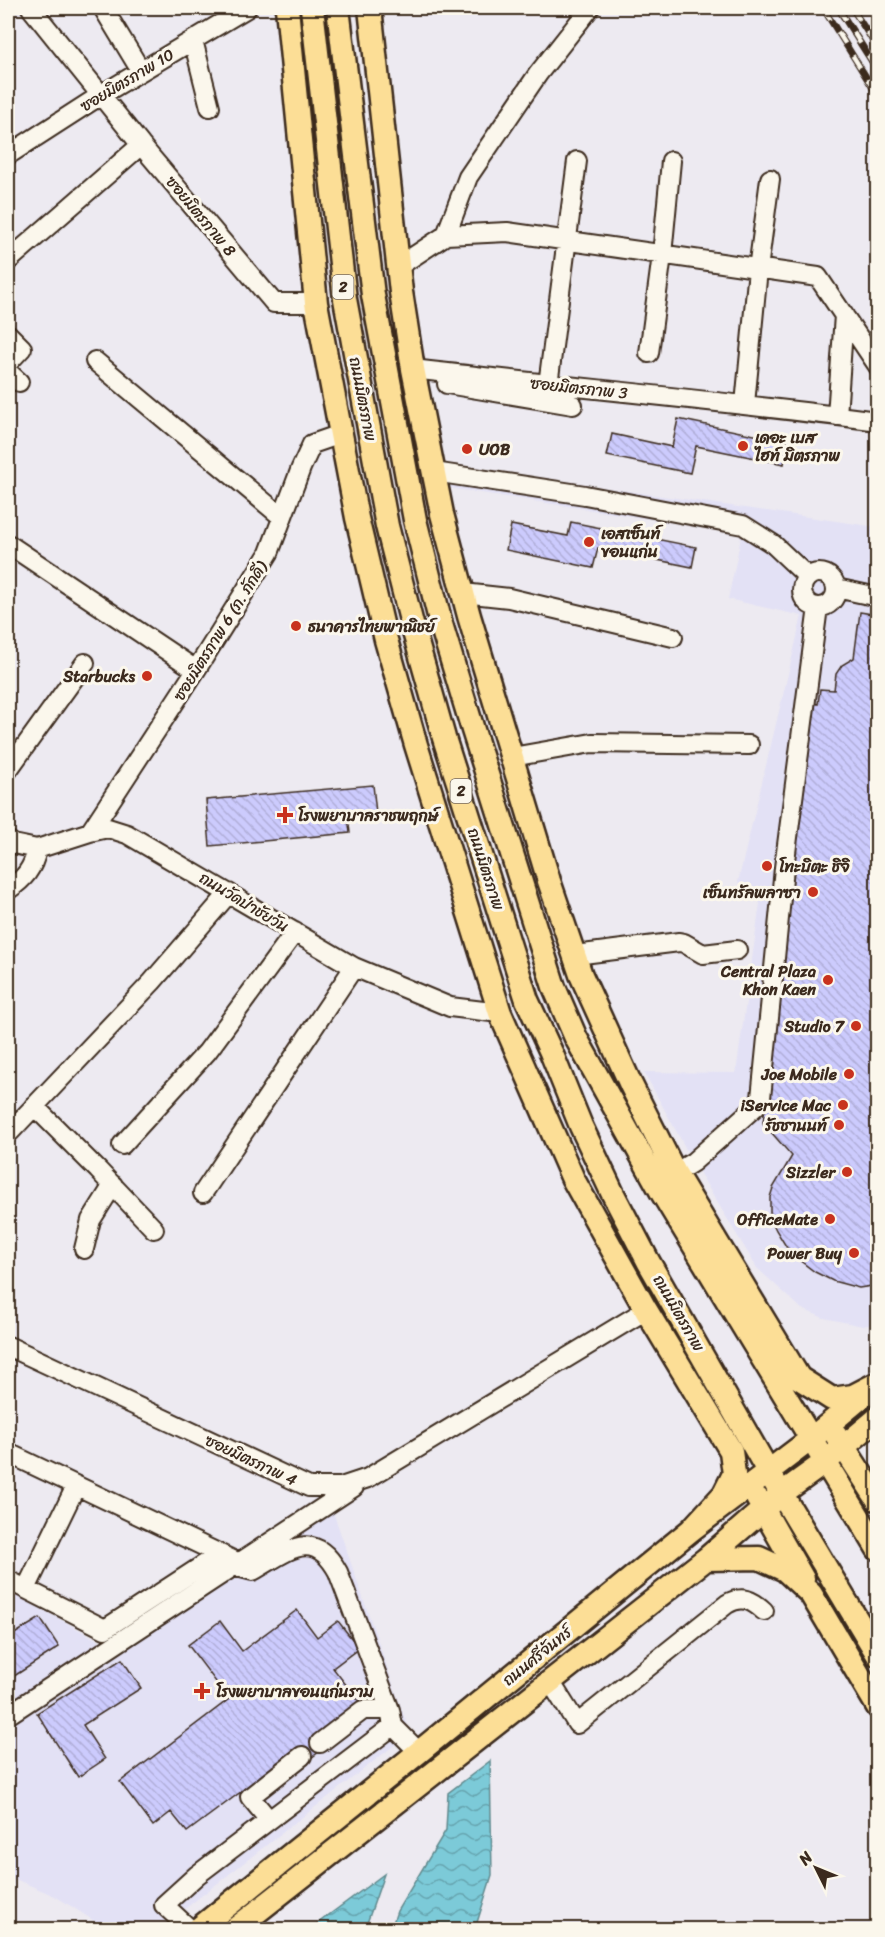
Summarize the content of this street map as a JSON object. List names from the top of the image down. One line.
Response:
{"streets":{"main road":["2","ถนนมิตรภาพ","ถนนศรีจันทร์"],"street":["ซอยมิตรภาพ 10","ซอยมิตรภาพ 8","ซอยมิตรภาพ 3","ซอยมิตรภาพ 6 (ภ. ภักดี)","ถนนวัดป่าชัยวัน","ซอยมิตรภาพ 4"]},"crossings":[["ซอยมิตรภาพ 10","ซอยมิตรภาพ 8"],["ซอยมิตรภาพ 8","ถนนมิตรภาพ"],["ถนนมิตรภาพ","ซอยมิตรภาพ 6 (ภ. ภักดี)"],["ถนนมิตรภาพ","ถนนวัดป่าชัยวัน"],["ถนนมิตรภาพ","ซอยมิตรภาพ 4"],["ถนนมิตรภาพ","ถนนศรีจันทร์"],["ซอยมิตรภาพ 6 (ภ. ภักดี)","ถนนวัดป่าชัยวัน"]],"places":{"other":["เดอะ เบส ไฮท์ มิตรภาพ","UOB","เอสเซ็นท์ ขอนแก่น","ธนาคารไทยพาณิชย์","Starbucks","โทะบิตะ ชิจิ","เซ็นทรัลพลาซา","Central Plaza Khon Kaen","Studio 7","Joe Mobile","iService Mac","รัชชานนท์","Sizzler","OfficeMate","Power Buy"],"health":["โรงพยาบาลราชพฤกษ์","โรงพยาบาลขอนแก่นราม"]},"north":"top left"}
